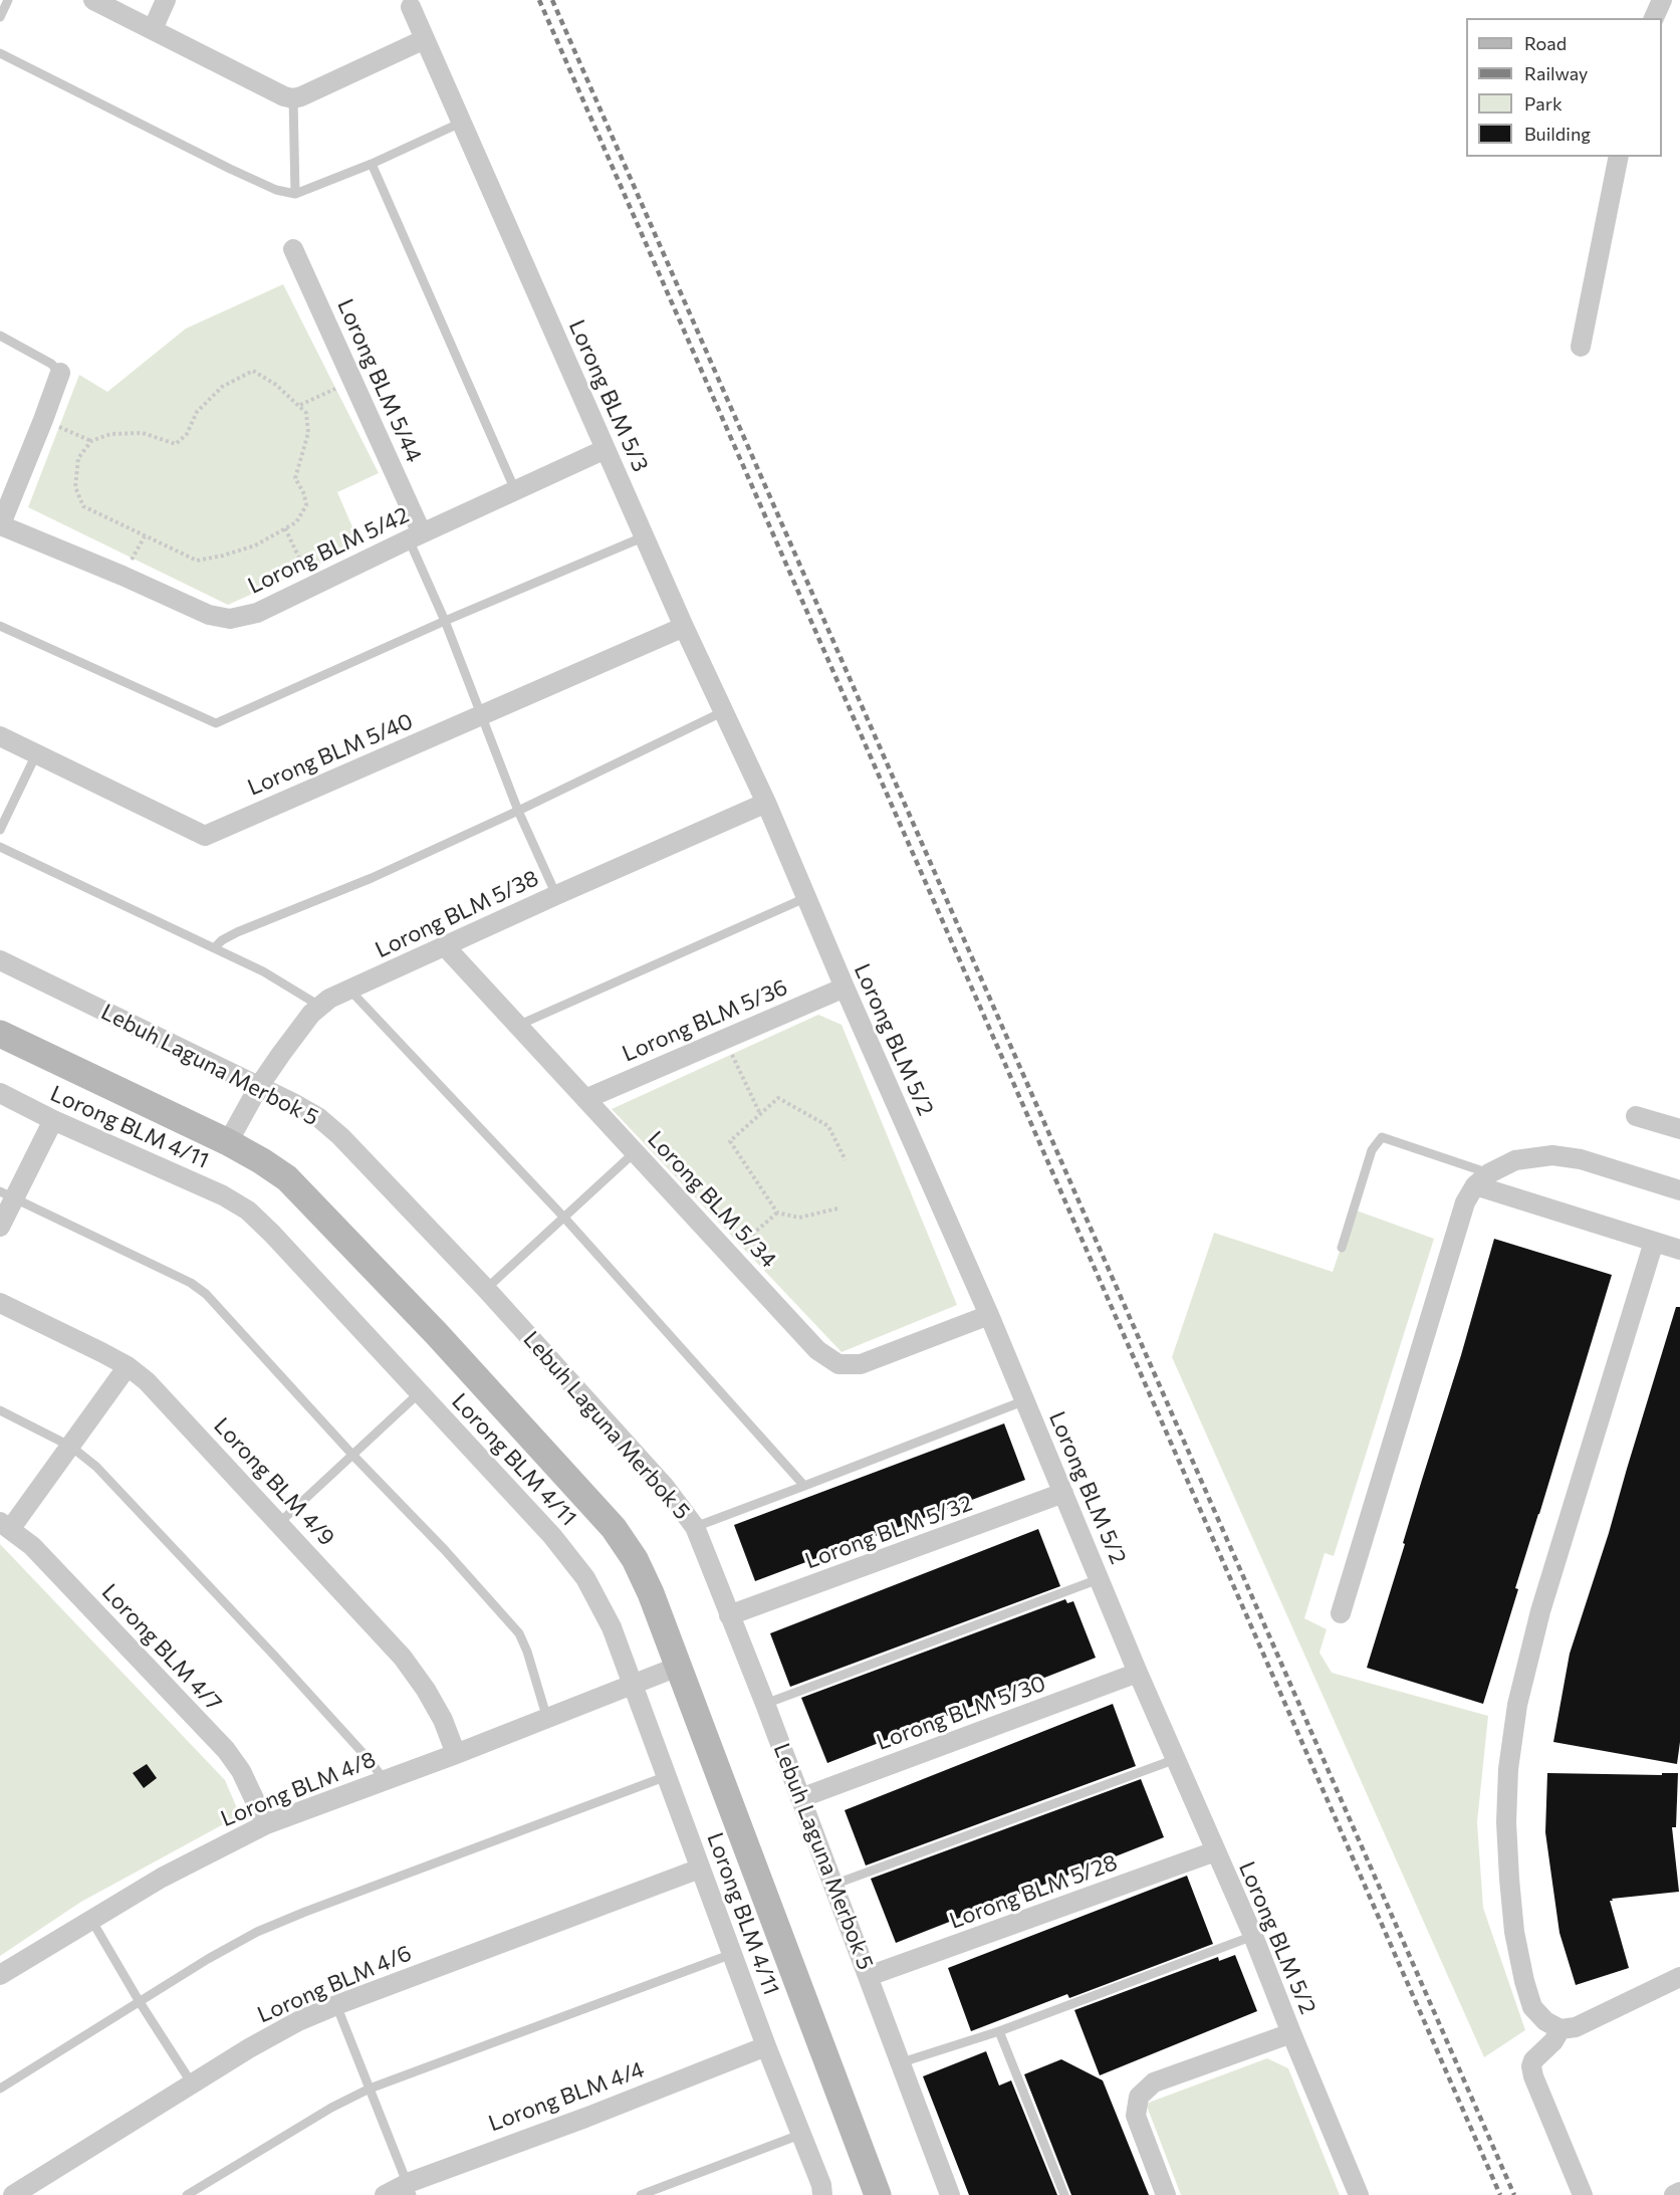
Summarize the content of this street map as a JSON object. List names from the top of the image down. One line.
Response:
{"streets":{"street":["Lorong BLM 5/44","Lorong BLM 5/3","Lorong BLM 5/42","Lorong BLM 5/40","Lorong BLM 5/38","Lorong BLM 5/36","Lorong BLM 5/2","Lebuh Laguna Merbok 5","Lorong BLM 4/11","Lorong BLM 5/34","Lorong BLM 4/9","Lorong BLM 5/32","Lorong BLM 4/7","Lorong BLM 5/30","Lorong BLM 4/8","Lorong BLM 5/28","Lorong BLM 4/6","Lorong BLM 4/4"]},"crossings":[["Lorong BLM 5/44","Lorong BLM 5/42"],["Lorong BLM 5/3","Lorong BLM 5/42"],["Lorong BLM 5/3","Lorong BLM 5/40"],["Lorong BLM 5/3","Lorong BLM 5/38"],["Lorong BLM 5/3","Lorong BLM 5/2"],["Lorong BLM 5/38","Lorong BLM 5/2"],["Lorong BLM 5/38","Lebuh Laguna Merbok 5"],["Lorong BLM 5/38","Lorong BLM 5/34"],["Lorong BLM 5/36","Lorong BLM 5/2"],["Lorong BLM 5/36","Lorong BLM 5/34"],["Lorong BLM 5/2","Lorong BLM 5/34"],["Lorong BLM 5/2","Lorong BLM 5/32"],["Lorong BLM 5/2","Lorong BLM 5/30"],["Lorong BLM 5/2","Lorong BLM 5/28"],["Lebuh Laguna Merbok 5","Lorong BLM 5/32"],["Lebuh Laguna Merbok 5","Lorong BLM 5/30"],["Lebuh Laguna Merbok 5","Lorong BLM 5/28"],["Lorong BLM 4/11","Lorong BLM 4/8"],["Lorong BLM 4/11","Lorong BLM 4/6"],["Lorong BLM 4/11","Lorong BLM 4/4"],["Lorong BLM 4/9","Lorong BLM 4/8"],["Lorong BLM 4/7","Lorong BLM 4/8"]],"legend":["Road","Railway","Park","Building"]}
